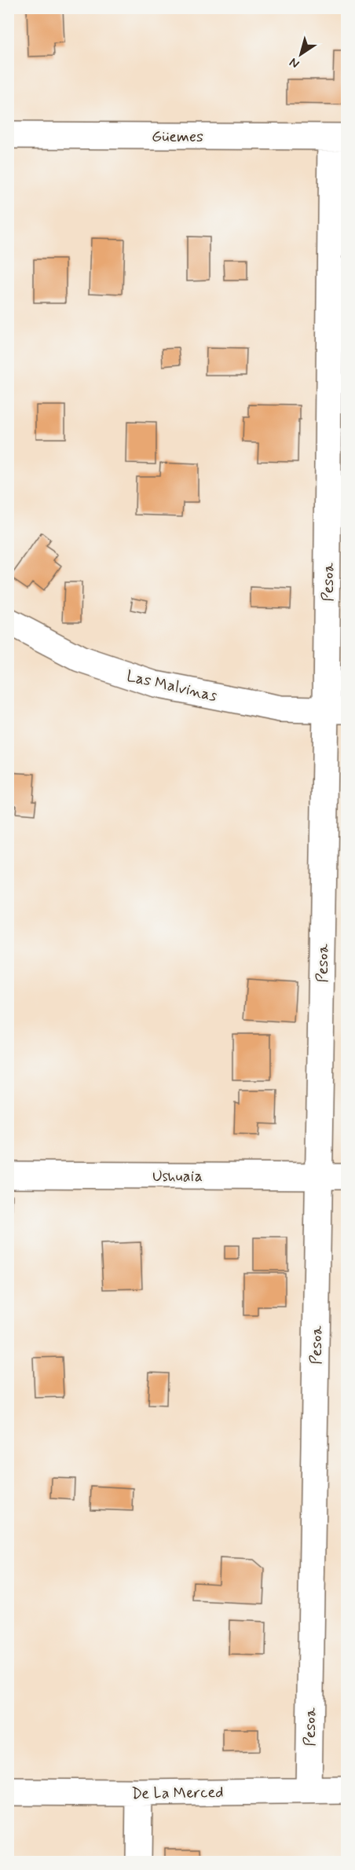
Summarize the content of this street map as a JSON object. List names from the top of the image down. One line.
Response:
{"streets":{"street":["Güemes","Pesoa","Las Malvinas","Ushuaia","De La Merced"]},"crossings":[["Güemes","Pesoa"],["Pesoa","Las Malvinas"],["Pesoa","Ushuaia"],["Pesoa","De La Merced"]],"north":"bottom left"}
